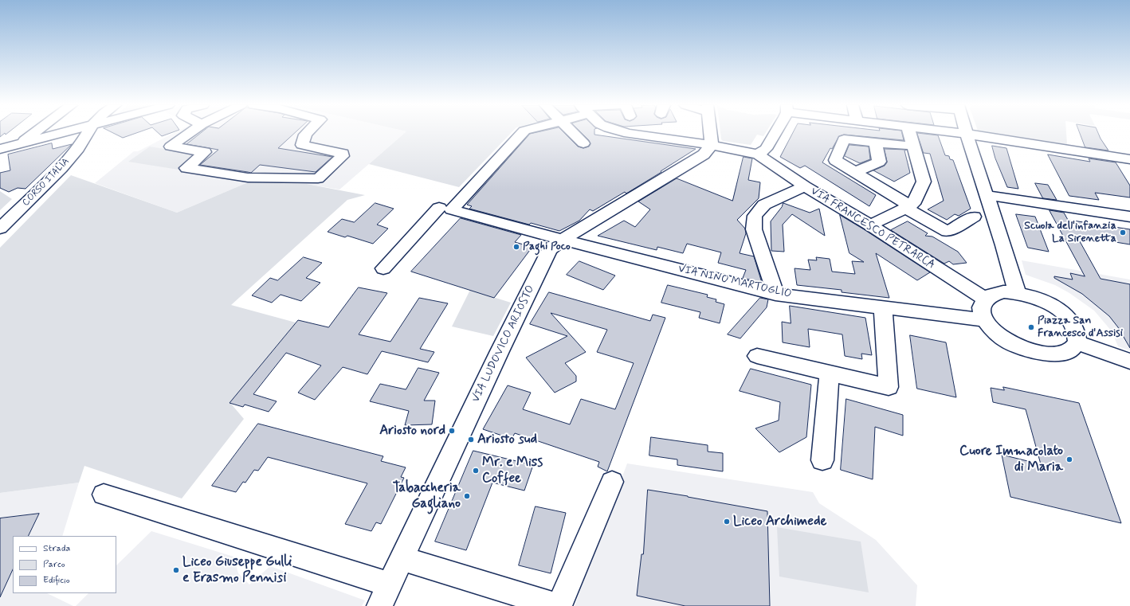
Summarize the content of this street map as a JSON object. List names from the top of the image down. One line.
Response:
{"streets":{"street":["CORSO ITALIA","VIA FRANCESCO PETRARCA","VIA NINO MARTOGLIO","VIA LUDOVICO ARIOSTO"]},"crossings":[["VIA NINO MARTOGLIO","VIA LUDOVICO ARIOSTO"]],"places":["Scuola dell'infanzia La Sirenetta","Paghi Poco","Piazza San Francesco d'Assisi","Ariosto nord","Ariosto sud","Cuore Immacolato di Maria","Mr. e Miss Coffee","Tabaccheria Gagliano","Liceo Archimede","Liceo Giuseppe Gulli e Erasmo Pennisi"],"legend":["Strada","Parco","Edificio"]}
